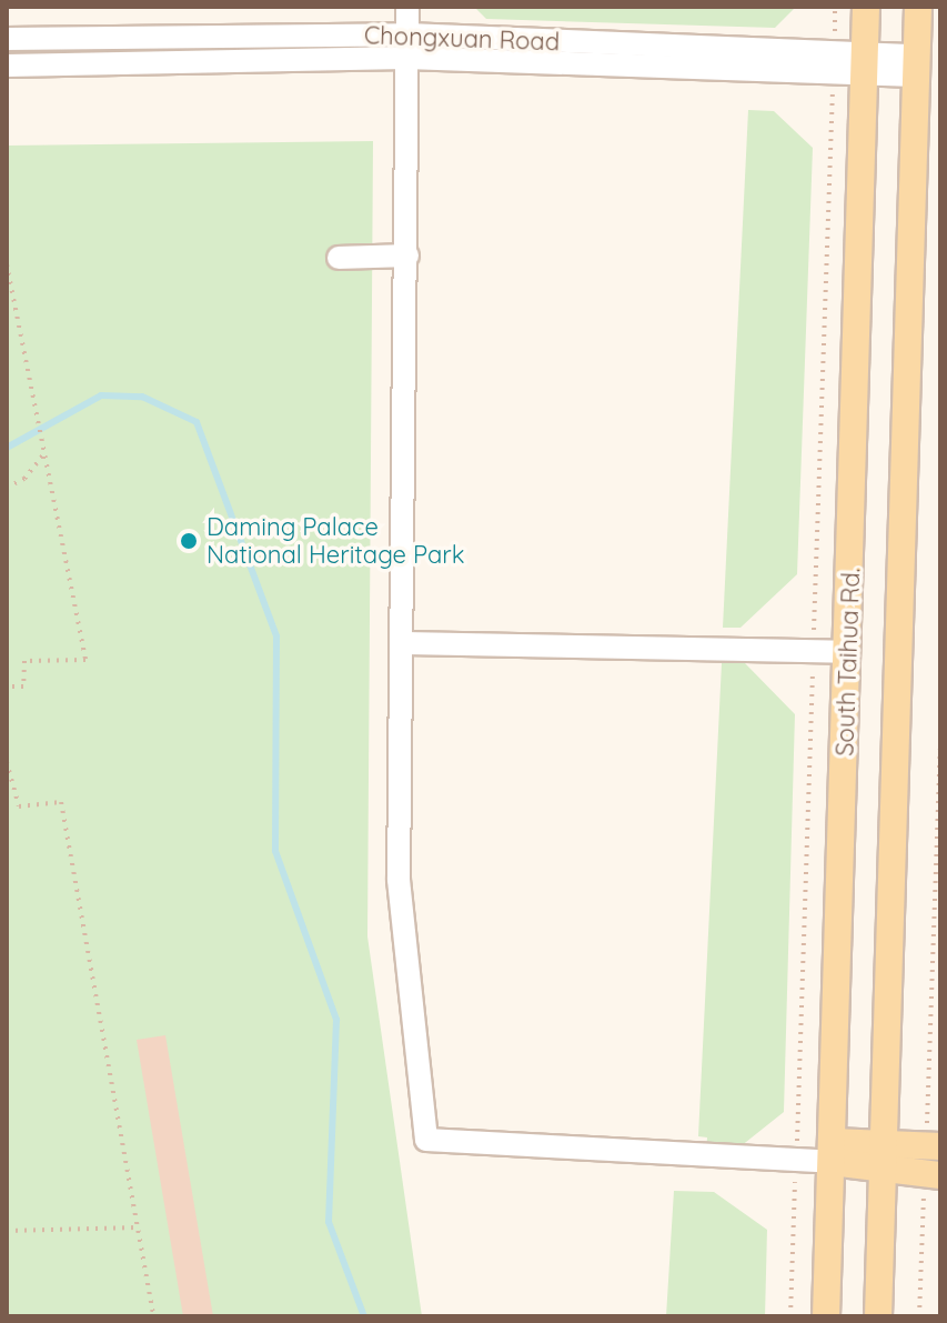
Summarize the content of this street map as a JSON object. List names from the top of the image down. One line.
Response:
{"streets":{"main road":["South Taihua Rd."],"street":["Chongxuan Road"]},"crossings":[["Chongxuan Road","South Taihua Rd."]],"places":["Daming Palace National Heritage Park"]}
